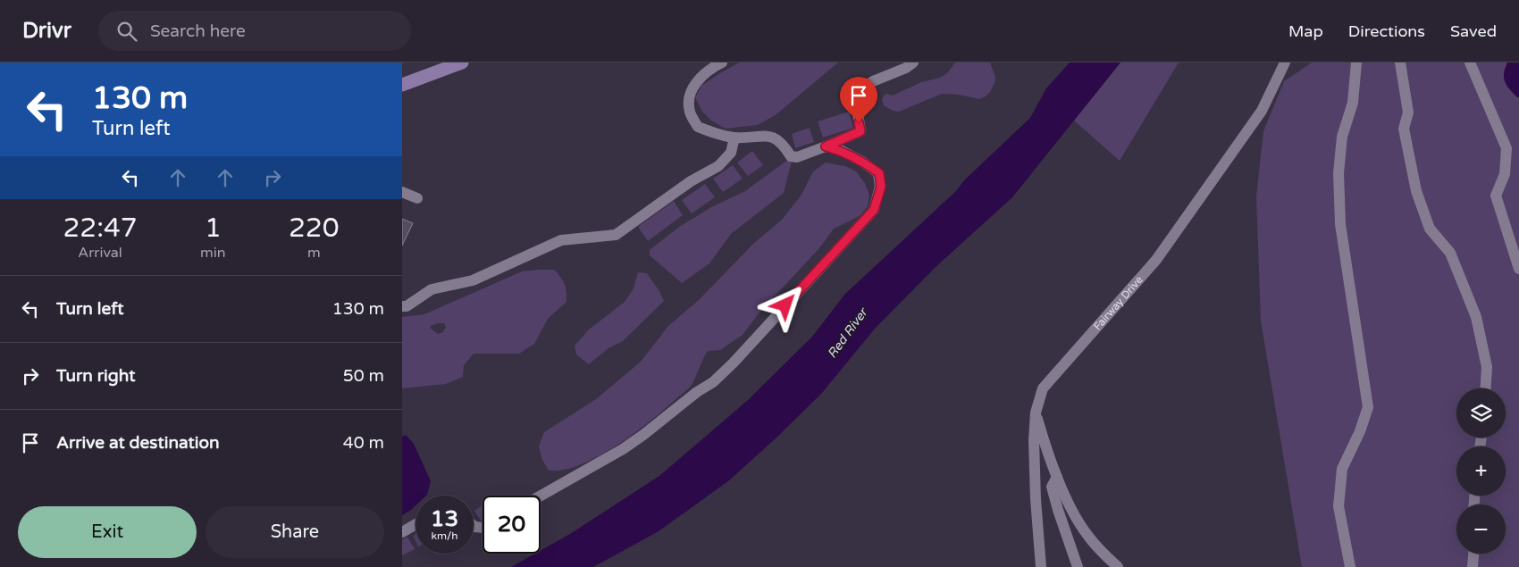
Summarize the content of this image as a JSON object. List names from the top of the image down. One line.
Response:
{"streets":{"street":["Fairway Drive"]},"water":["Red River"],"page":{"header":"Drivr","search":"Search here","nav":["Map","Directions","Saved"],"turn":["130 m","Turn left"],"eta":["22:47","Arrival","1","min","220","m"],"list":[{"name":"Turn left","value":"130 m"},{"name":"Turn right","value":"50 m"},{"name":"Arrive at destination","value":"40 m"}],"map_buttons":["+","−"],"speed":"13 km/h","limit":"20","buttons":["Exit","Share"]}}
